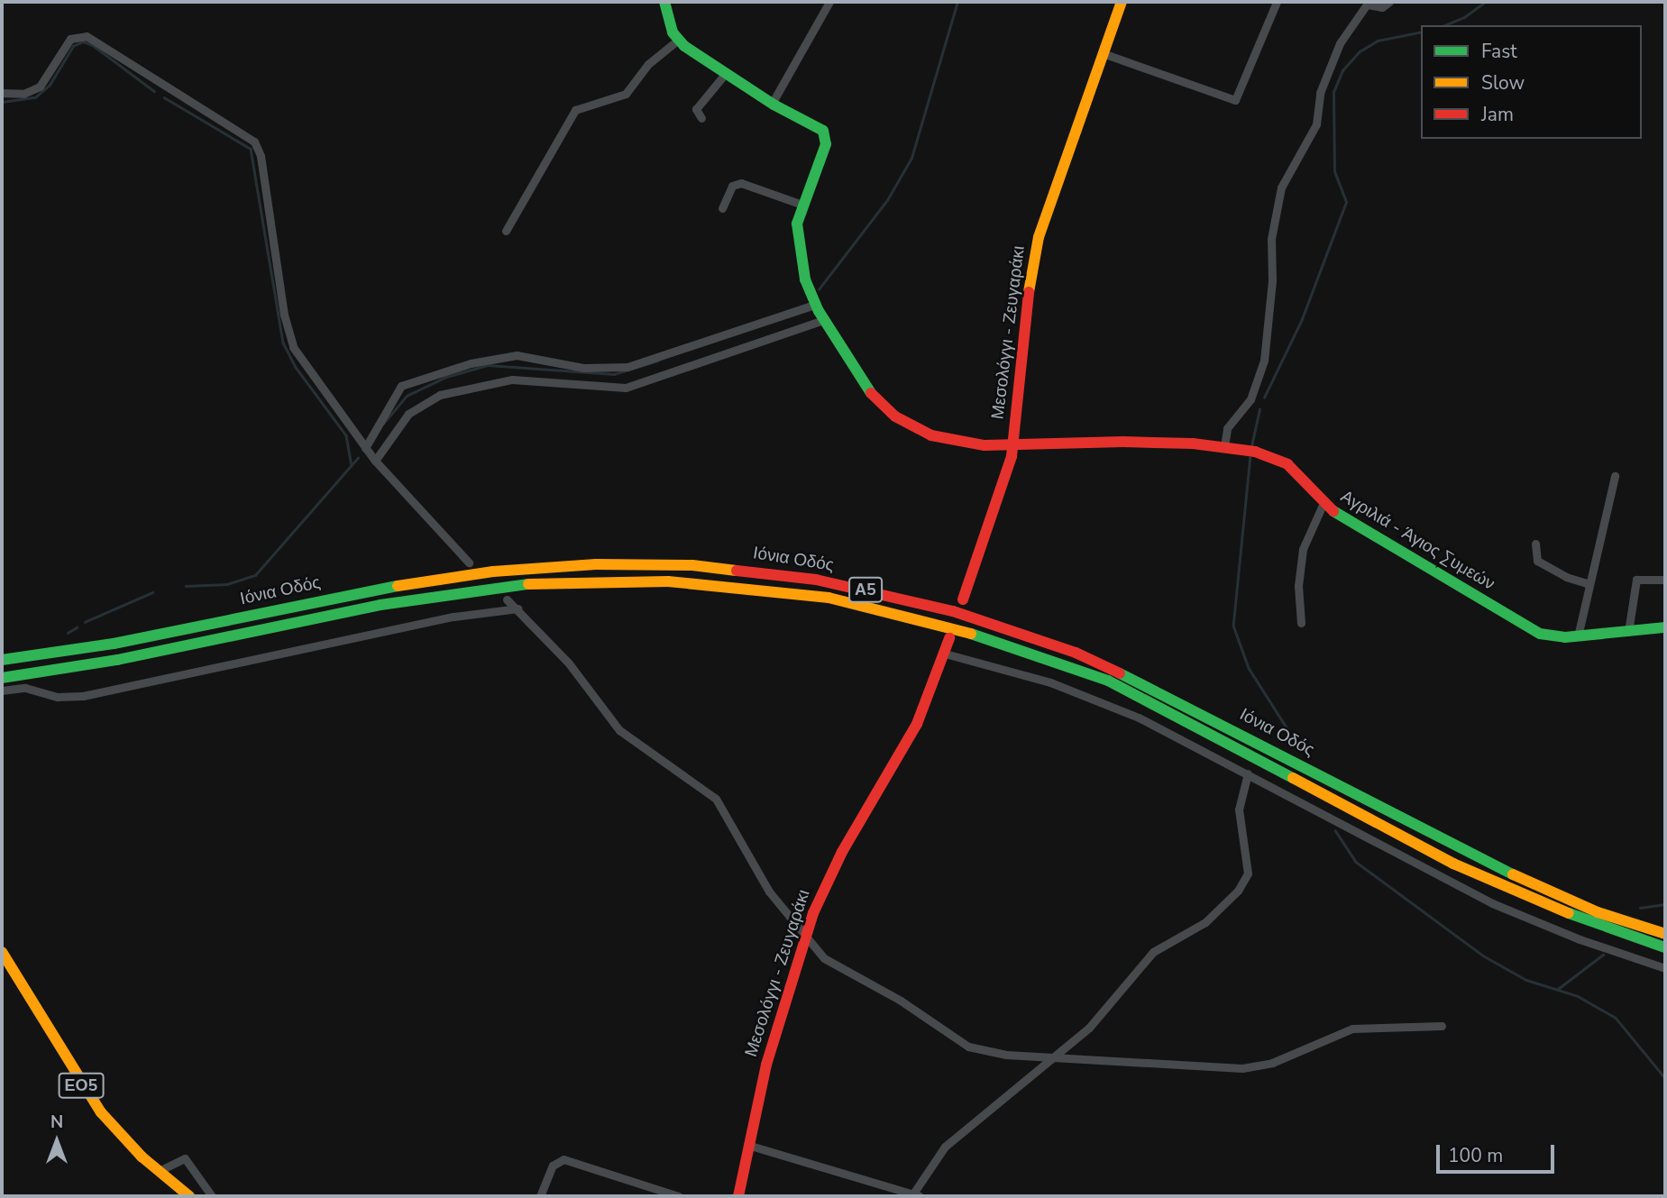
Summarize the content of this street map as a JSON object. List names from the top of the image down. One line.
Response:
{"streets":{"main road":["Μεσολόγγι - Ζευγαράκι","Αγριλιά - Άγιος Συμεών","Ιόνια Οδός","Α5","ΕΟ5"]},"crossings":[["Μεσολόγγι - Ζευγαράκι","Αγριλιά - Άγιος Συμεών"]],"legend":["Fast","Slow","Jam"],"scale_bar":"100 m","north":"top"}
